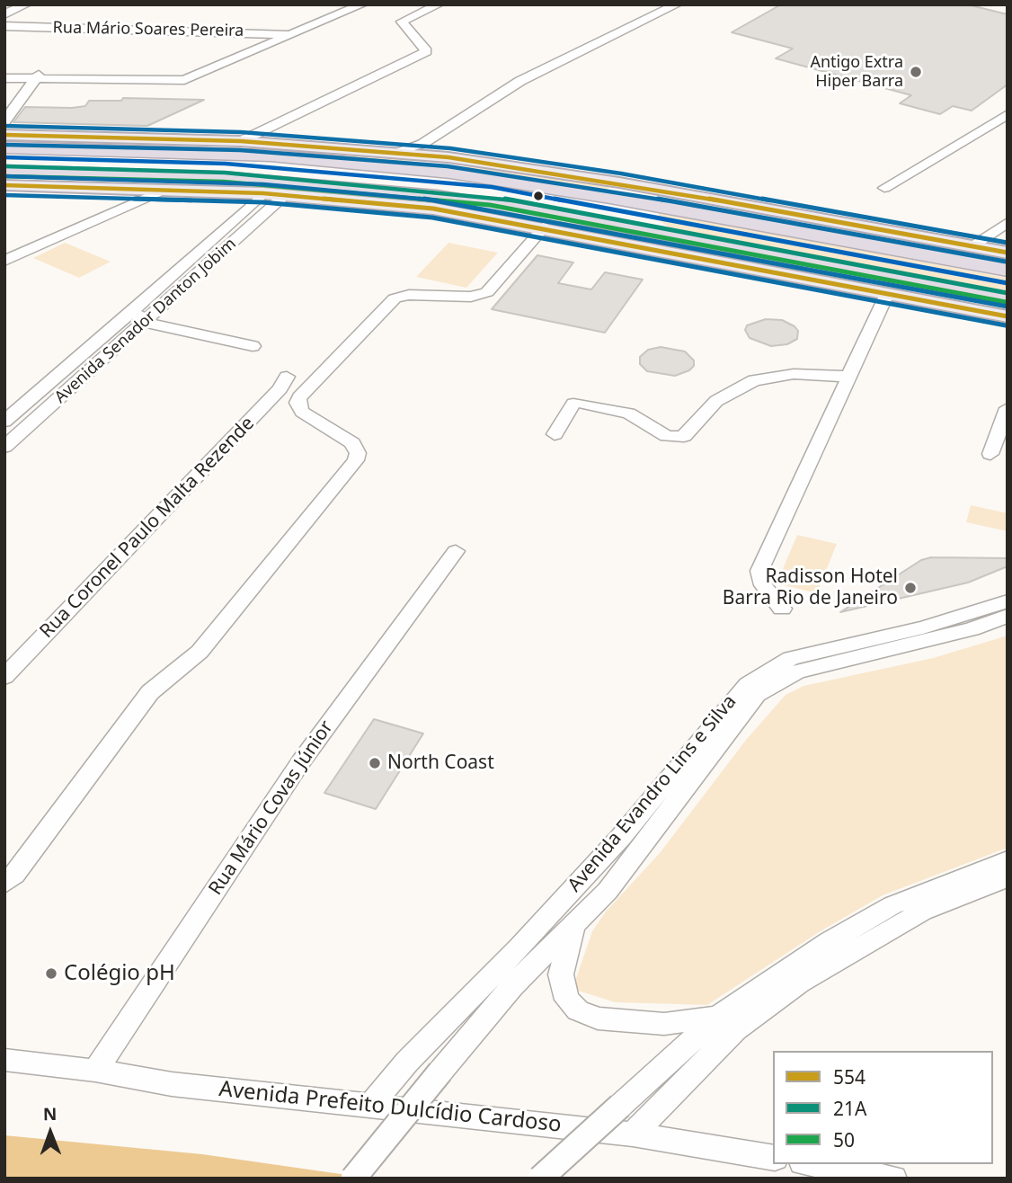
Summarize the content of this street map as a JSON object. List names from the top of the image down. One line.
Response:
{"streets":{"street":["Rua Mário Soares Pereira","Avenida Senador Danton Jobim","Rua Coronel Paulo Malta Rezende","Avenida Evandro Lins e Silva","Rua Mário Covas Júnior","Avenida Prefeito Dulcídio Cardoso"]},"crossings":[["Avenida Evandro Lins e Silva","Avenida Prefeito Dulcídio Cardoso"],["Rua Mário Covas Júnior","Avenida Prefeito Dulcídio Cardoso"]],"places":["Antigo Extra Hiper Barra","Radisson Hotel Barra Rio de Janeiro","North Coast","Colégio pH"],"lines":["transit line 554","transit line 21A","transit line 50"],"legend":["554","21A","50"],"north":"top"}
